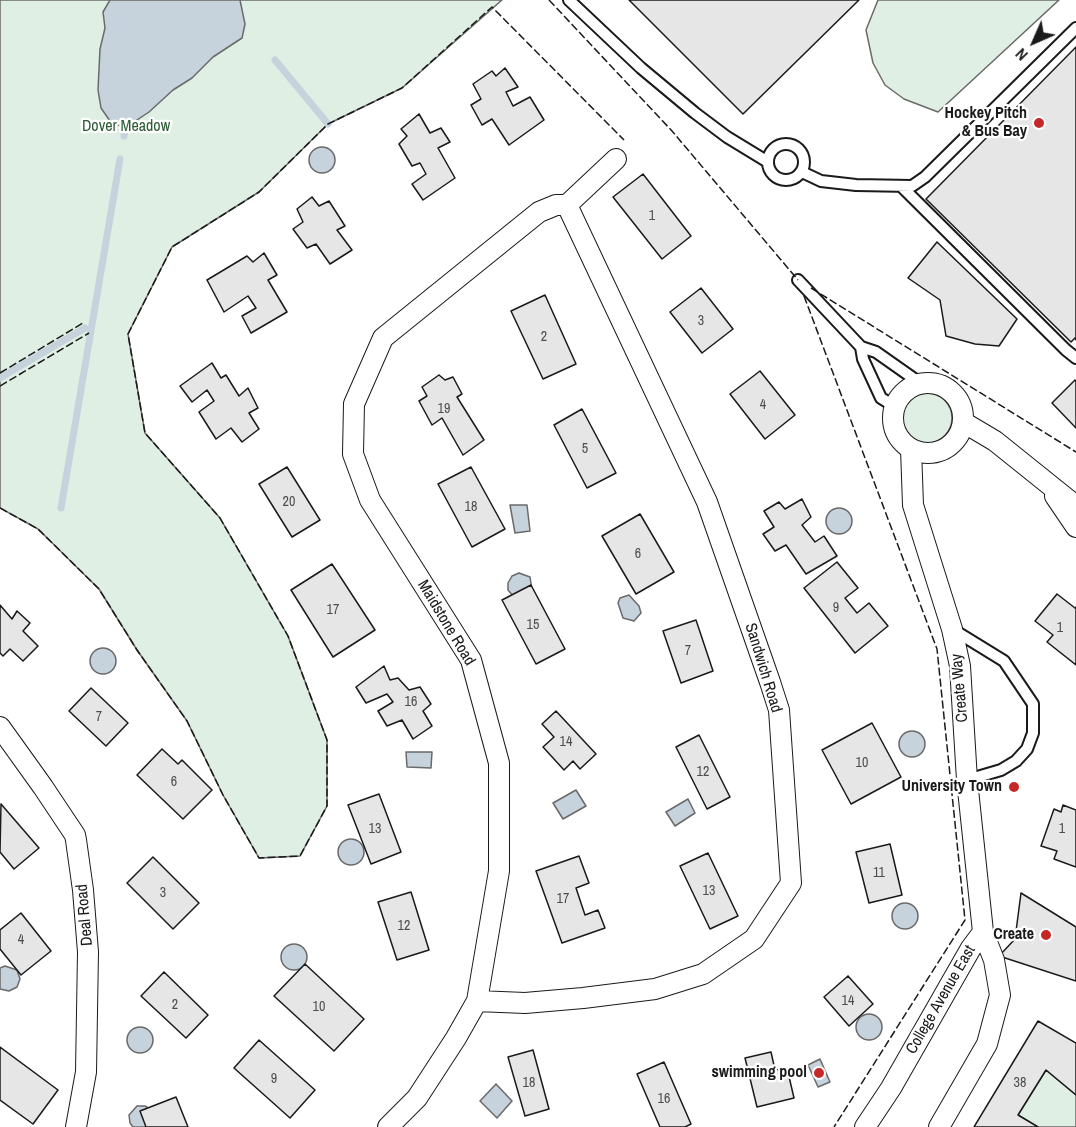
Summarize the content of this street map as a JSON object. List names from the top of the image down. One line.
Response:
{"streets":{"street":["Maidstone Road","Sandwich Road","Create Way","Deal Road","College Avenue East"]},"crossings":[["Maidstone Road","Sandwich Road"],["Create Way","College Avenue East"]],"parks":["Dover Meadow"],"places":["Hockey Pitch & Bus Bay","University Town","Create","swimming pool"],"house_numbers":["1","3","2","4","19","5","20","18","6","9","17","15","1","7","16","7","14","10","12","6","13","1","11","13","3","17","12","4","14","2","10","9","18","38","16"],"north":"bottom left"}
